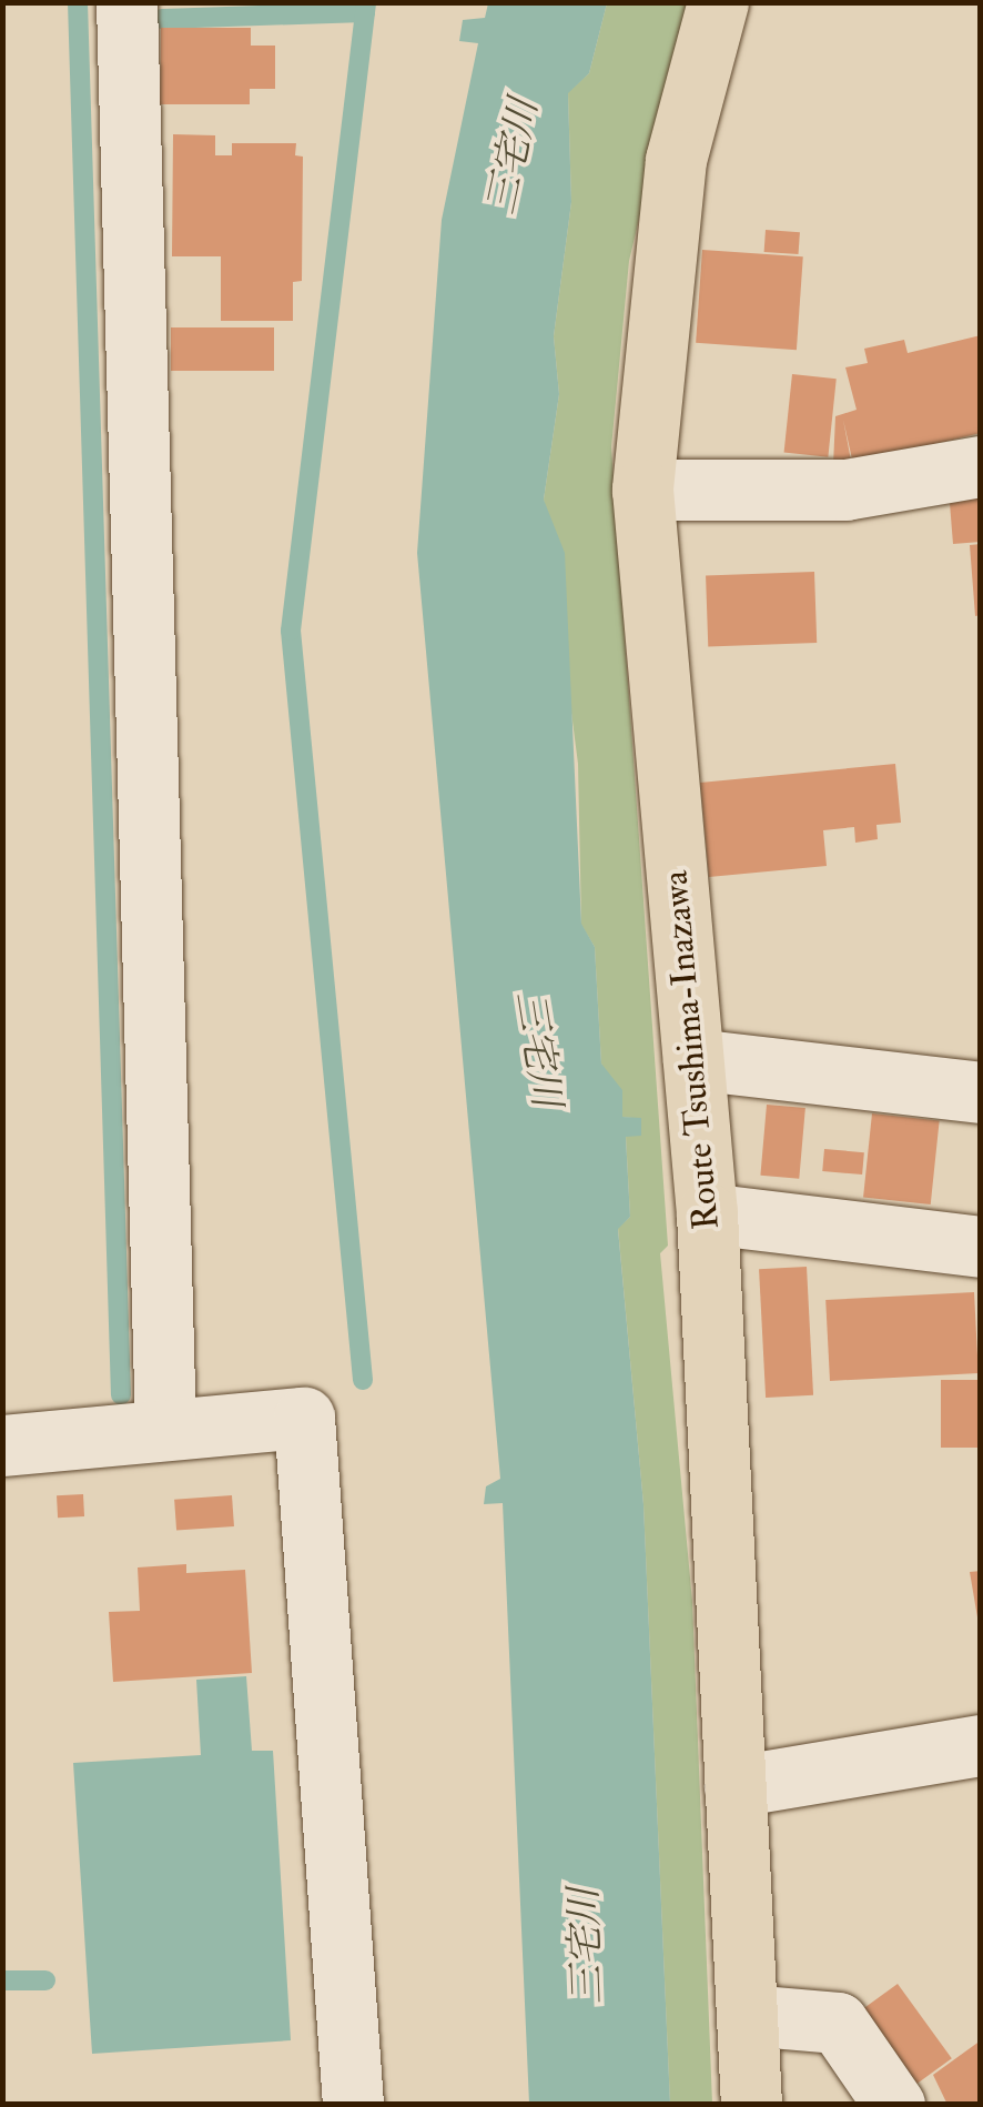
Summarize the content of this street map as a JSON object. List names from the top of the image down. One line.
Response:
{"streets":{"main road":["Route Tsushima-Inazawa"]},"water":["三宅川"]}
